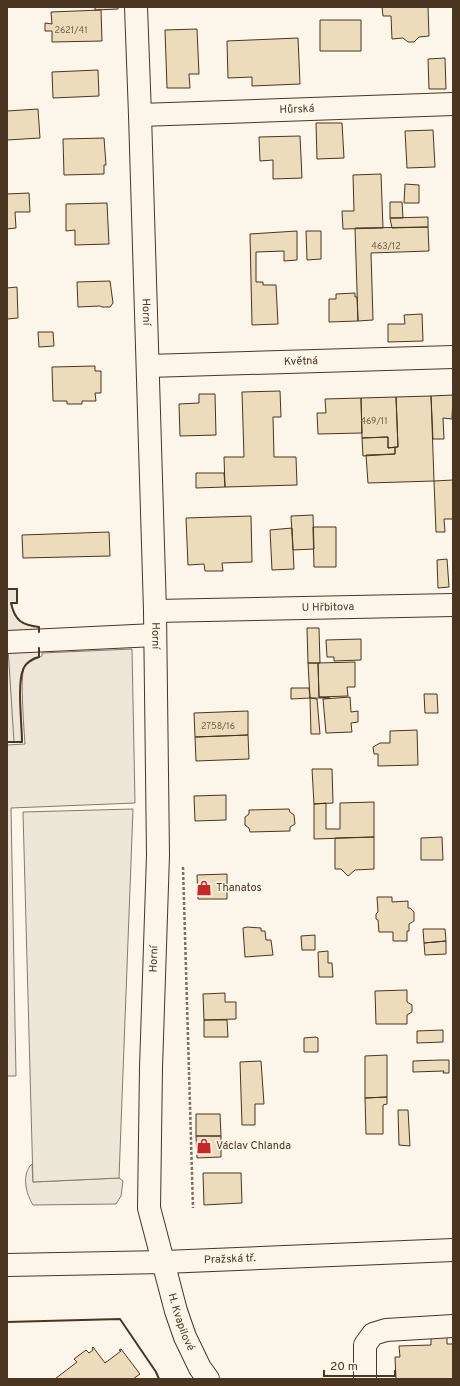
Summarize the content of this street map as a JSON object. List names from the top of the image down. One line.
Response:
{"streets":{"street":["Hůrská","Horní","Květná","U Hřbitova","Pražská tř.","H. Kvapilové"]},"crossings":[["Hůrská","Horní"],["Horní","Květná"],["Horní","U Hřbitova"],["Horní","Pražská tř."],["Horní","H. Kvapilové"],["Pražská tř.","H. Kvapilové"]],"places":{"shop":["Thanatos","Václav Chlanda"]},"house_numbers":["2621/41","463/12","469/11","2758/16"],"scale_bar":"20 m"}
